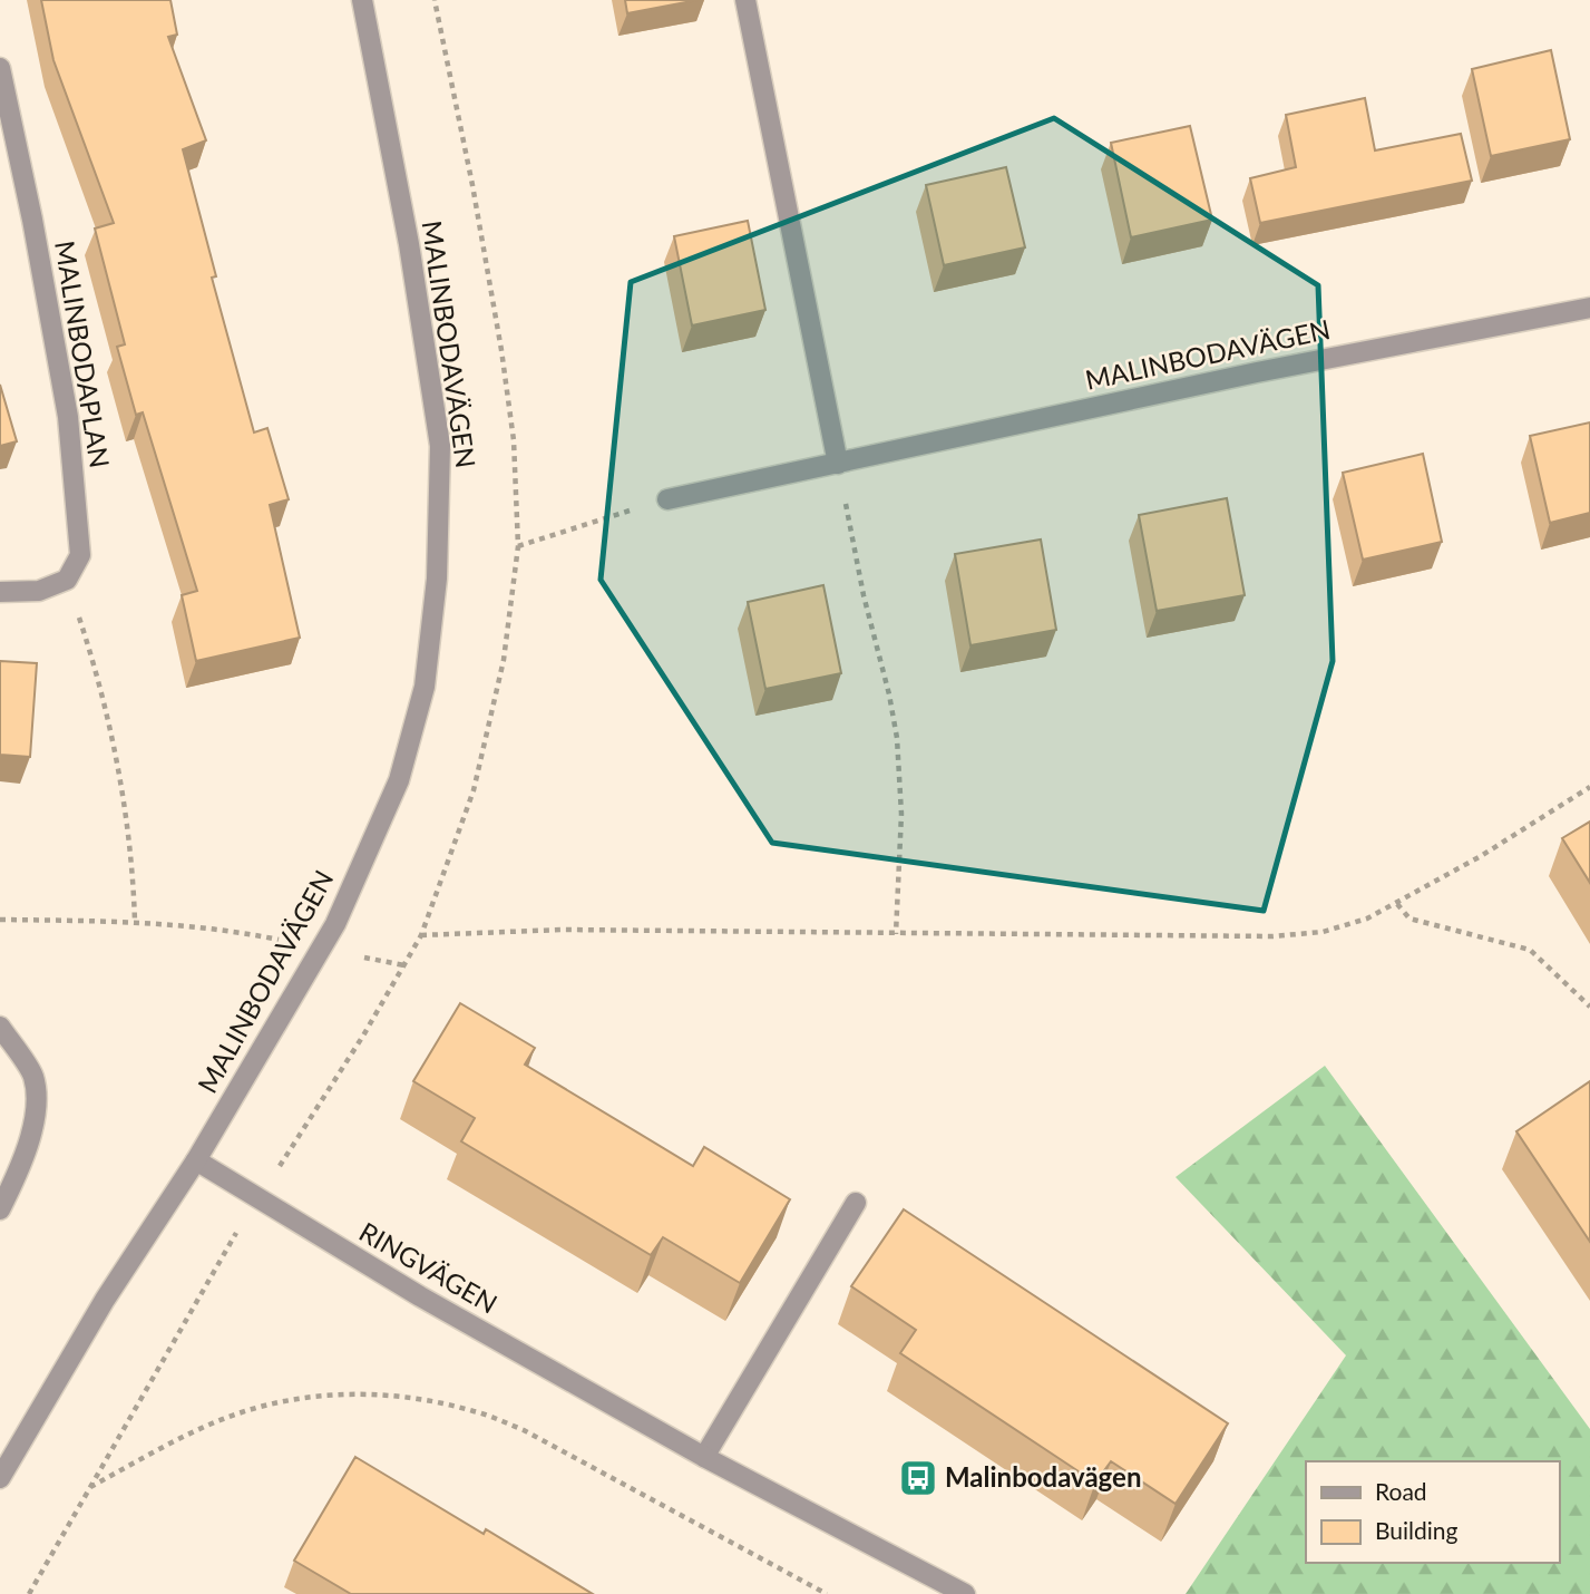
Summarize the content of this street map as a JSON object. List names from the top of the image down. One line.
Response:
{"streets":{"street":["MALINBODAVÄGEN","MALINBODAPLAN","RINGVÄGEN"]},"crossings":[["MALINBODAVÄGEN","RINGVÄGEN"]],"places":{"bus stop":["Malinbodavägen"]},"legend":["Road","Building"]}
